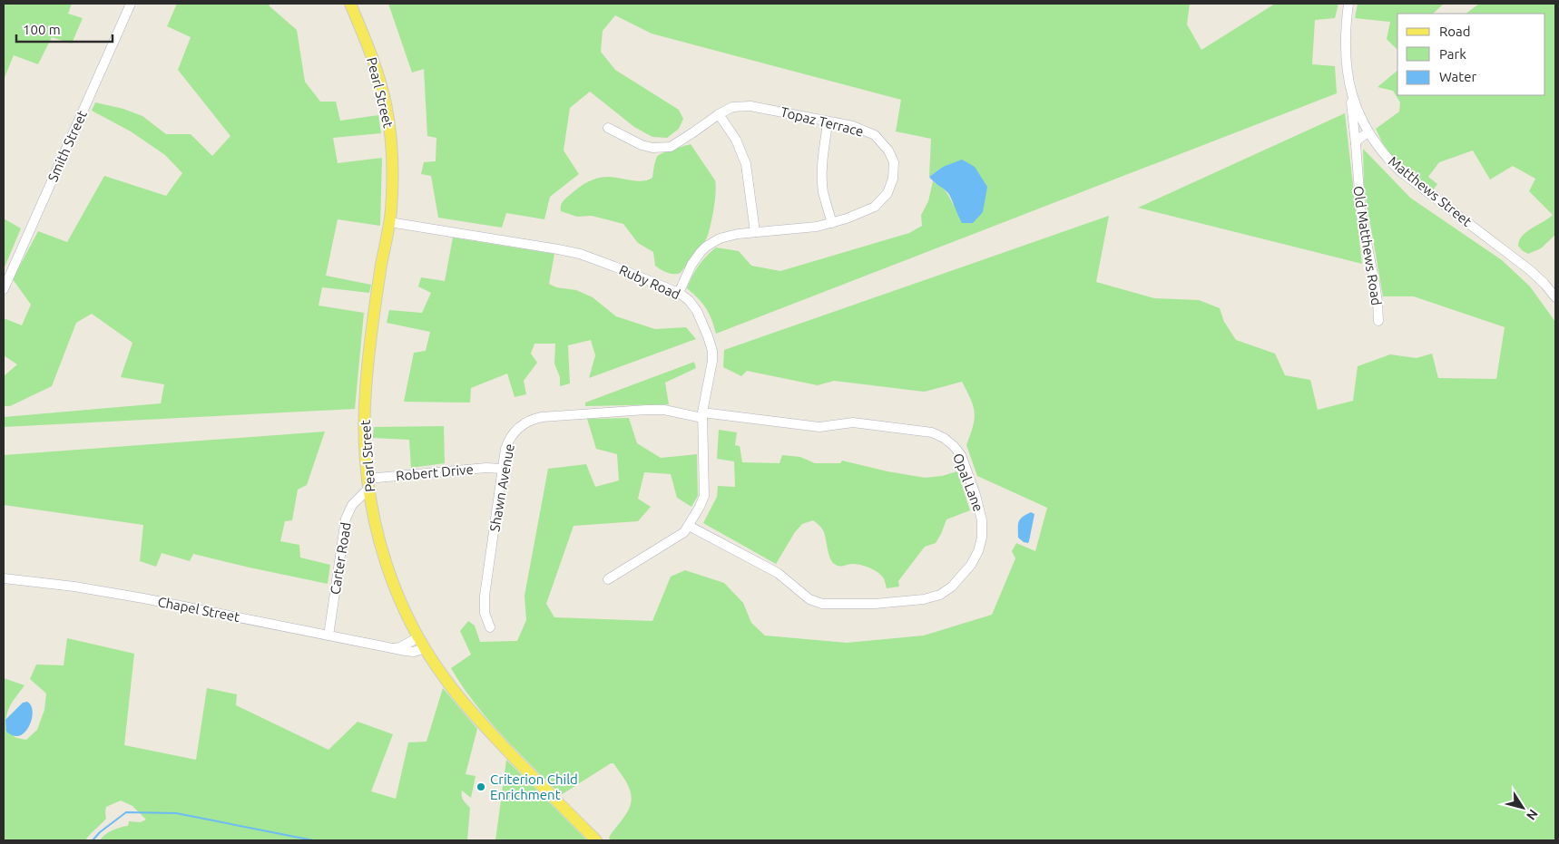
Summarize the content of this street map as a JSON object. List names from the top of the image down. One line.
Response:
{"streets":{"main road":["Pearl Street"],"street":["Topaz Terrace","Smith Street","Matthews Street","Old Matthews Road","Ruby Road","Robert Drive","Opal Lane","Shawn Avenue","Carter Road","Chapel Street"]},"crossings":[["Pearl Street","Ruby Road"],["Pearl Street","Robert Drive"],["Pearl Street","Carter Road"],["Pearl Street","Chapel Street"],["Topaz Terrace","Ruby Road"],["Matthews Street","Old Matthews Road"],["Ruby Road","Opal Lane"],["Ruby Road","Shawn Avenue"],["Robert Drive","Shawn Avenue"],["Robert Drive","Carter Road"],["Opal Lane","Shawn Avenue"],["Carter Road","Chapel Street"]],"places":["Criterion Child Enrichment"],"legend":["Road","Park","Water"],"scale_bar":"100 m","north":"bottom right"}
